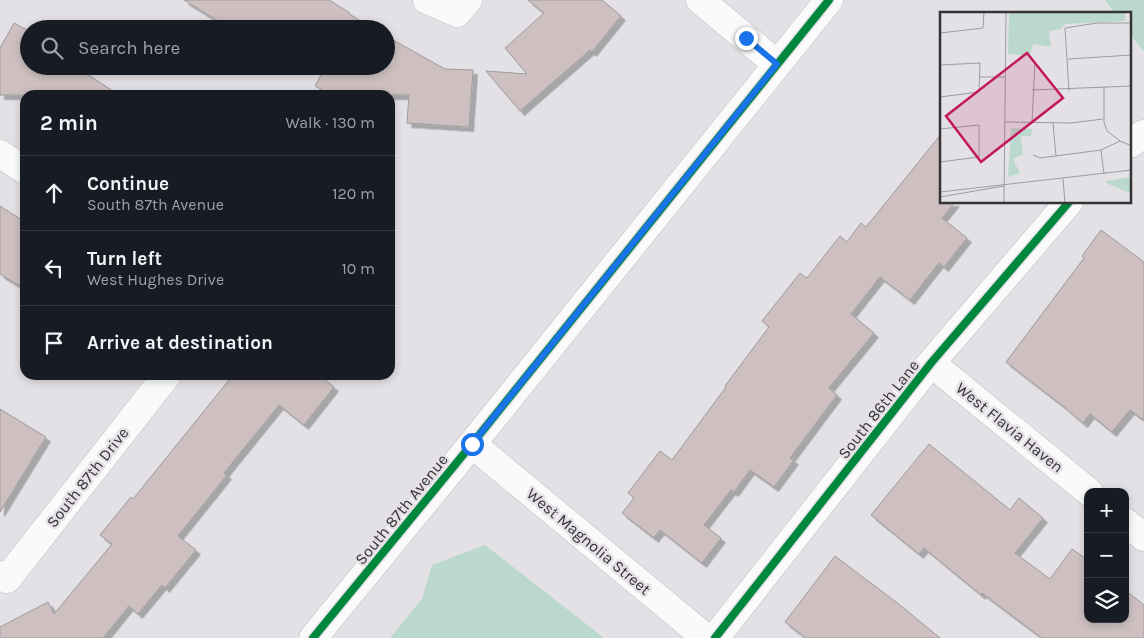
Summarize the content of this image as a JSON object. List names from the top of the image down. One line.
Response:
{"streets":{"street":["South 86th Lane","West Flavia Haven","South 87th Drive","South 87th Avenue","West Magnolia Street"]},"crossings":[["South 86th Lane","West Flavia Haven"],["South 87th Avenue","West Magnolia Street"]],"page":{"search":"Search here","heading":["2 min","Walk · 130 m"],"list":[["Continue","South 87th Avenue","120 m"],["Turn left","West Hughes Drive","10 m"],"Arrive at destination"],"map_buttons":["+","−"]}}
